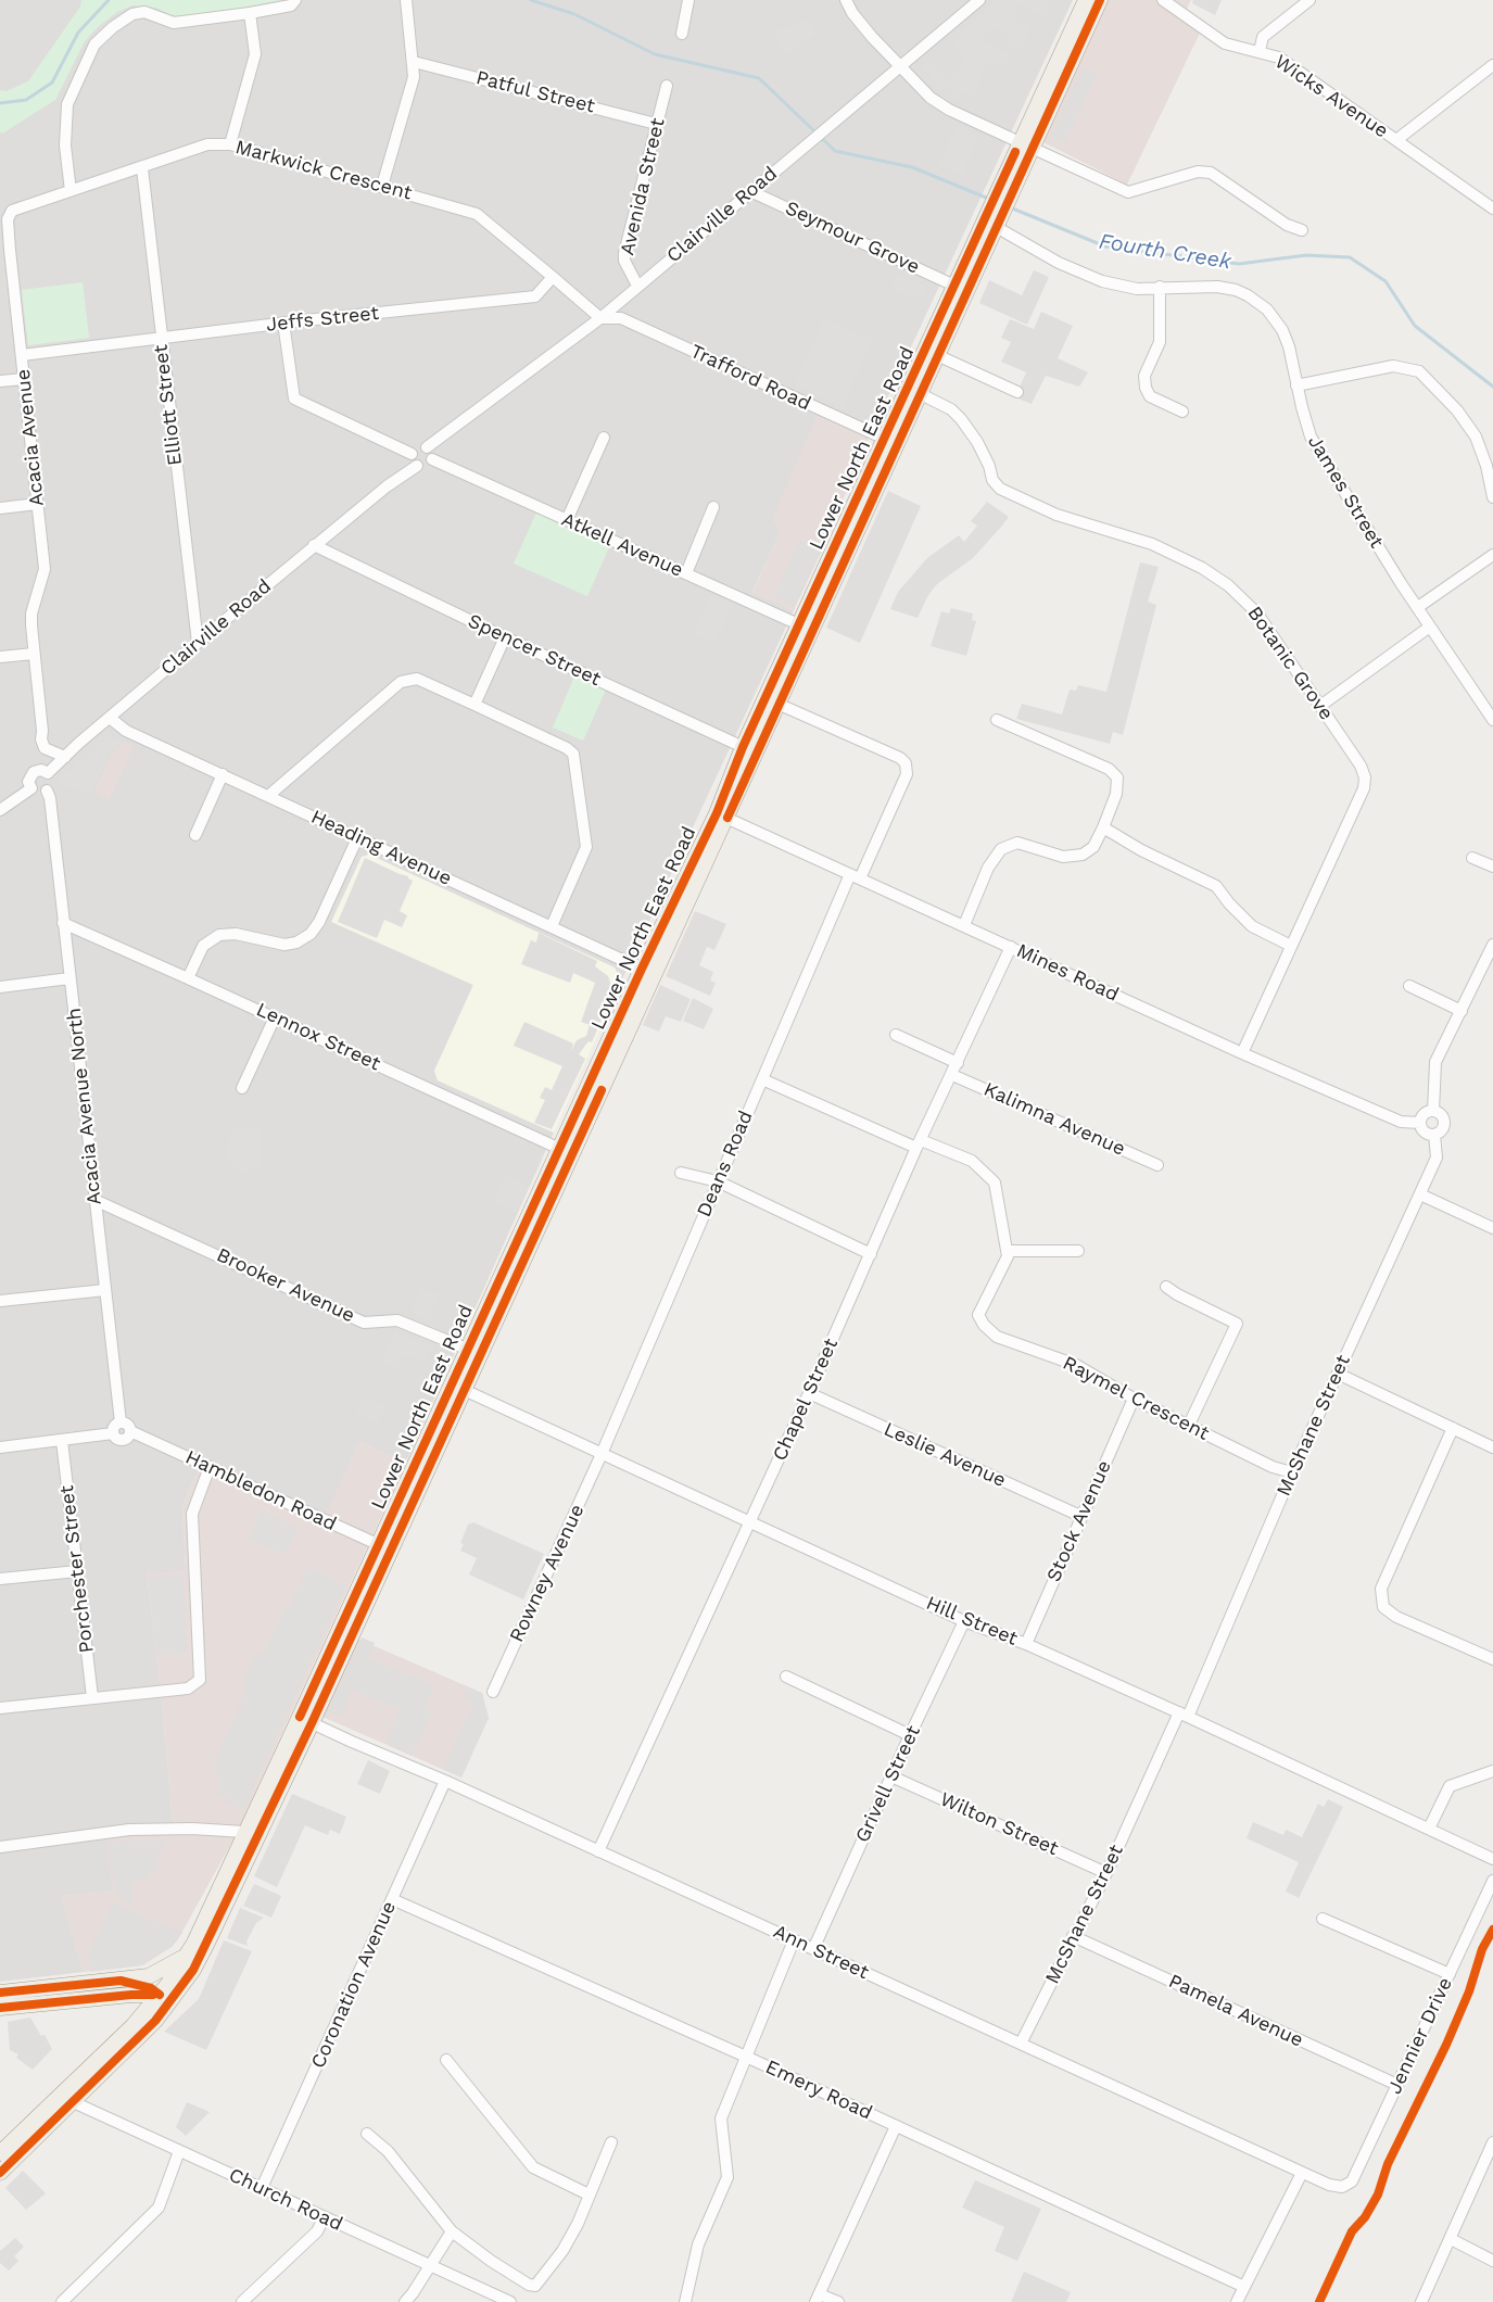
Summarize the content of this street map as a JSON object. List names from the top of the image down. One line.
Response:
{"streets":{"main road":["Lower North East Road"],"street":["Patful Street","Wicks Avenue","Markwick Crescent","Avenida Street","Clairville Road","Seymour Grove","Jeffs Street","Trafford Road","Elliott Street","Acacia Avenue","James Street","Atkell Avenue","Spencer Street","Botanic Grove","Heading Avenue","Mines Road","Lennox Street","Acacia Avenue North","Kalimna Avenue","Deans Road","Brooker Avenue","Raymel Crescent","Chapel Street","McShane Street","Leslie Avenue","Hambledon Road","Stock Avenue","Porchester Street","Rowney Avenue","Hill Street","Grivell Street","Wilton Street","Ann Street","Coronation Avenue","Pamela Avenue","Jennier Drive","Emery Road","Church Road"]},"crossings":[["Patful Street","Avenida Street"],["Markwick Crescent","Jeffs Street"],["Markwick Crescent","Elliott Street"],["Markwick Crescent","Acacia Avenue"],["Avenida Street","Clairville Road"],["Clairville Road","Seymour Grove"],["Clairville Road","Trafford Road"],["Clairville Road","Elliott Street"],["Clairville Road","Atkell Avenue"],["Clairville Road","Spencer Street"],["Clairville Road","Heading Avenue"],["Clairville Road","Acacia Avenue North"],["Seymour Grove","Lower North East Road"],["Jeffs Street","Elliott Street"],["Jeffs Street","Acacia Avenue"],["Trafford Road","Lower North East Road"],["Lower North East Road","James Street"],["Lower North East Road","Atkell Avenue"],["Lower North East Road","Spencer Street"],["Lower North East Road","Botanic Grove"],["Lower North East Road","Heading Avenue"],["Lower North East Road","Mines Road"],["Lower North East Road","Lennox Street"],["Lower North East Road","Deans Road"],["Lower North East Road","Brooker Avenue"],["Lower North East Road","Hambledon Road"],["Lower North East Road","Hill Street"],["Lower North East Road","Ann Street"],["Lower North East Road","Church Road"],["Botanic Grove","Mines Road"],["Mines Road","Deans Road"],["Mines Road","Chapel Street"],["Mines Road","McShane Street"],["Lennox Street","Acacia Avenue North"],["Acacia Avenue North","Brooker Avenue"],["Acacia Avenue North","Hambledon Road"],["Kalimna Avenue","Chapel Street"],["Deans Road","Rowney Avenue"],["Deans Road","Hill Street"],["Raymel Crescent","McShane Street"],["Raymel Crescent","Stock Avenue"],["Chapel Street","Leslie Avenue"],["Chapel Street","Hill Street"],["Chapel Street","Ann Street"],["McShane Street","Hill Street"],["McShane Street","Wilton Street"],["McShane Street","Ann Street"],["McShane Street","Pamela Avenue"],["Leslie Avenue","Stock Avenue"],["Stock Avenue","Hill Street"],["Rowney Avenue","Hill Street"],["Hill Street","Grivell Street"],["Grivell Street","Wilton Street"],["Grivell Street","Ann Street"],["Ann Street","Coronation Avenue"],["Ann Street","Jennier Drive"],["Coronation Avenue","Emery Road"],["Coronation Avenue","Church Road"],["Pamela Avenue","Jennier Drive"]],"water":["Fourth Creek"]}
